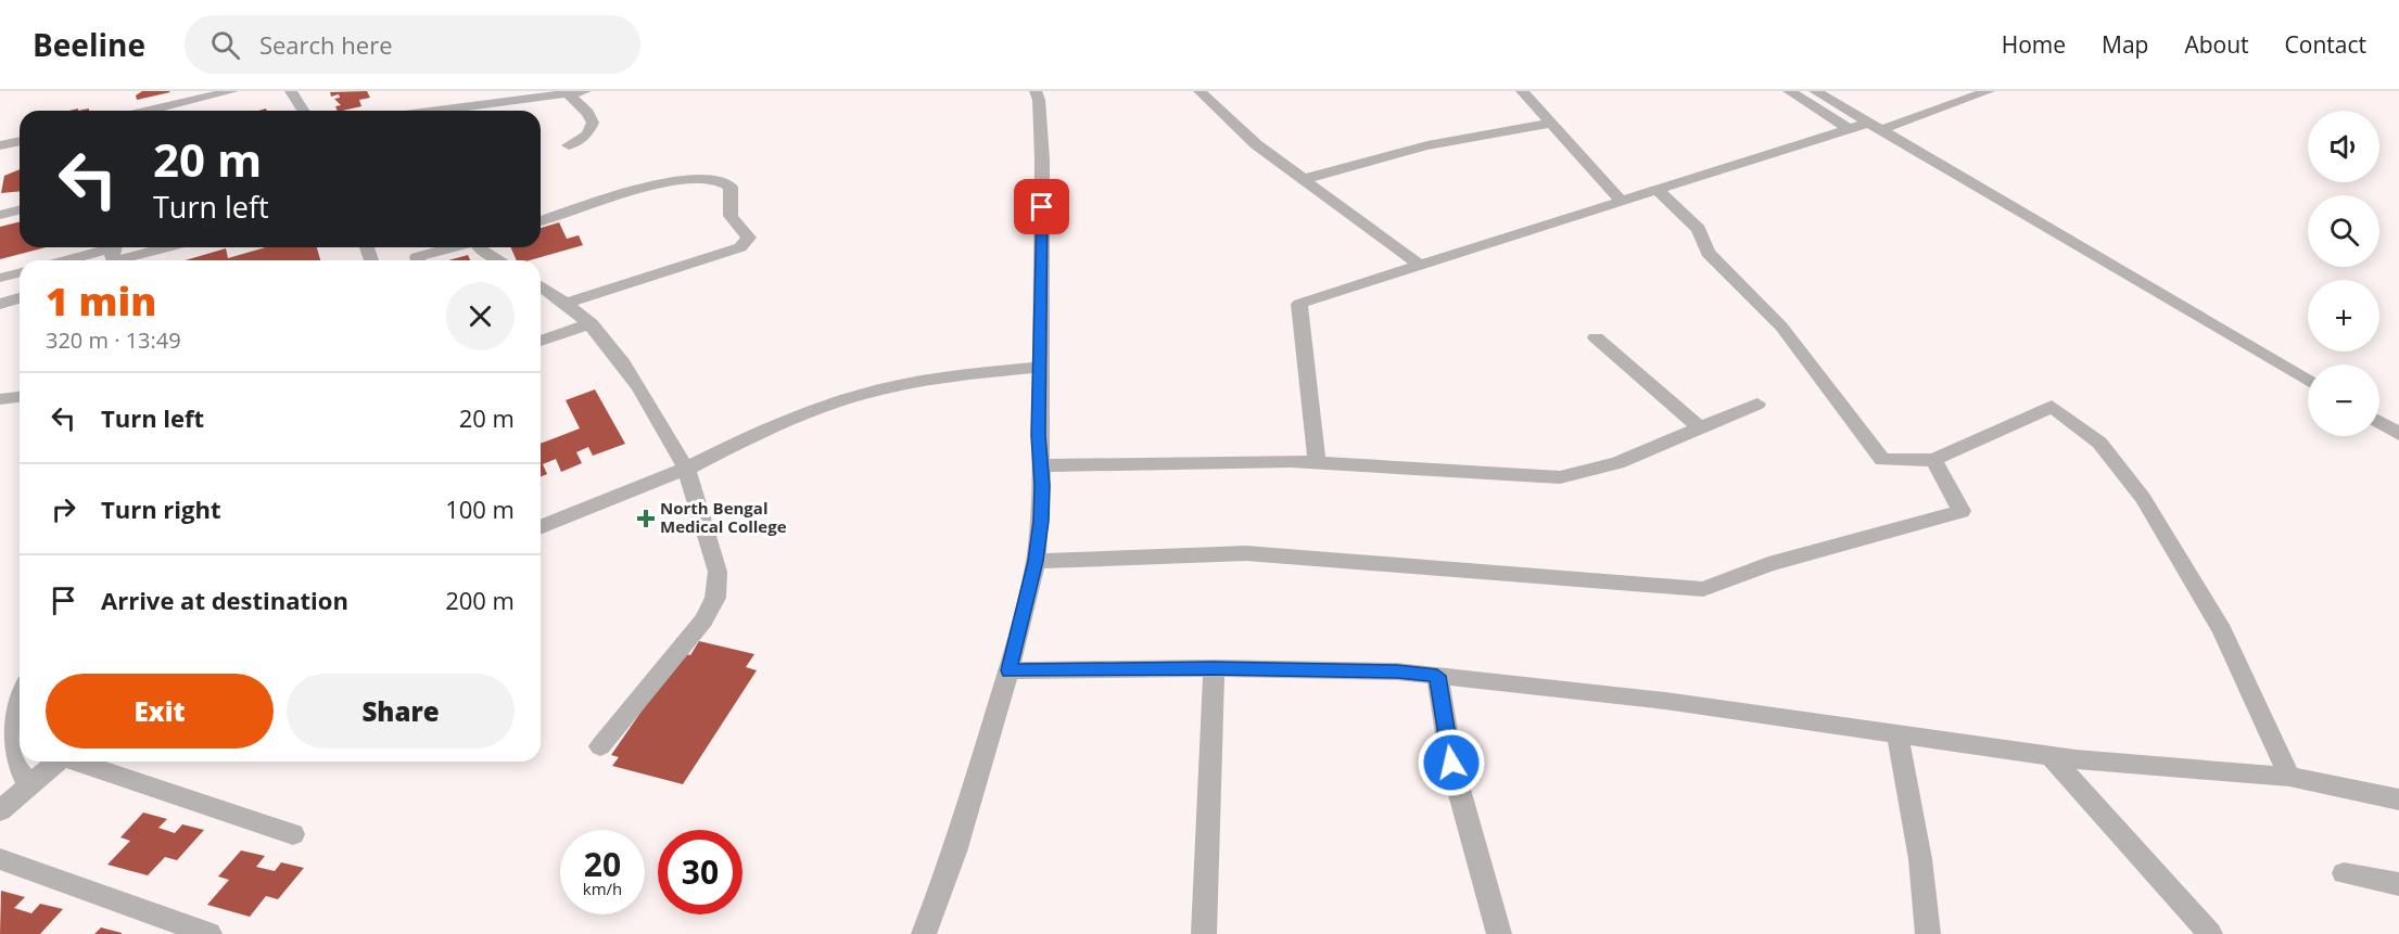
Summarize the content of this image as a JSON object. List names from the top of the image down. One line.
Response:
{"places":{"health":["North Bengal Medical College"]},"page":{"header":"Beeline","search":"Search here","nav":["Home","Map","About","Contact"],"map_buttons":["+","−"],"turn":["20 m","Turn left"],"heading":["1 min","320 m · 13:49"],"list":[{"name":"Turn left","value":"20 m"},{"name":"Turn right","value":"100 m"},{"name":"Arrive at destination","value":"200 m"}],"buttons":["Exit","Share"],"speed":"20 km/h","limit":"30"}}
